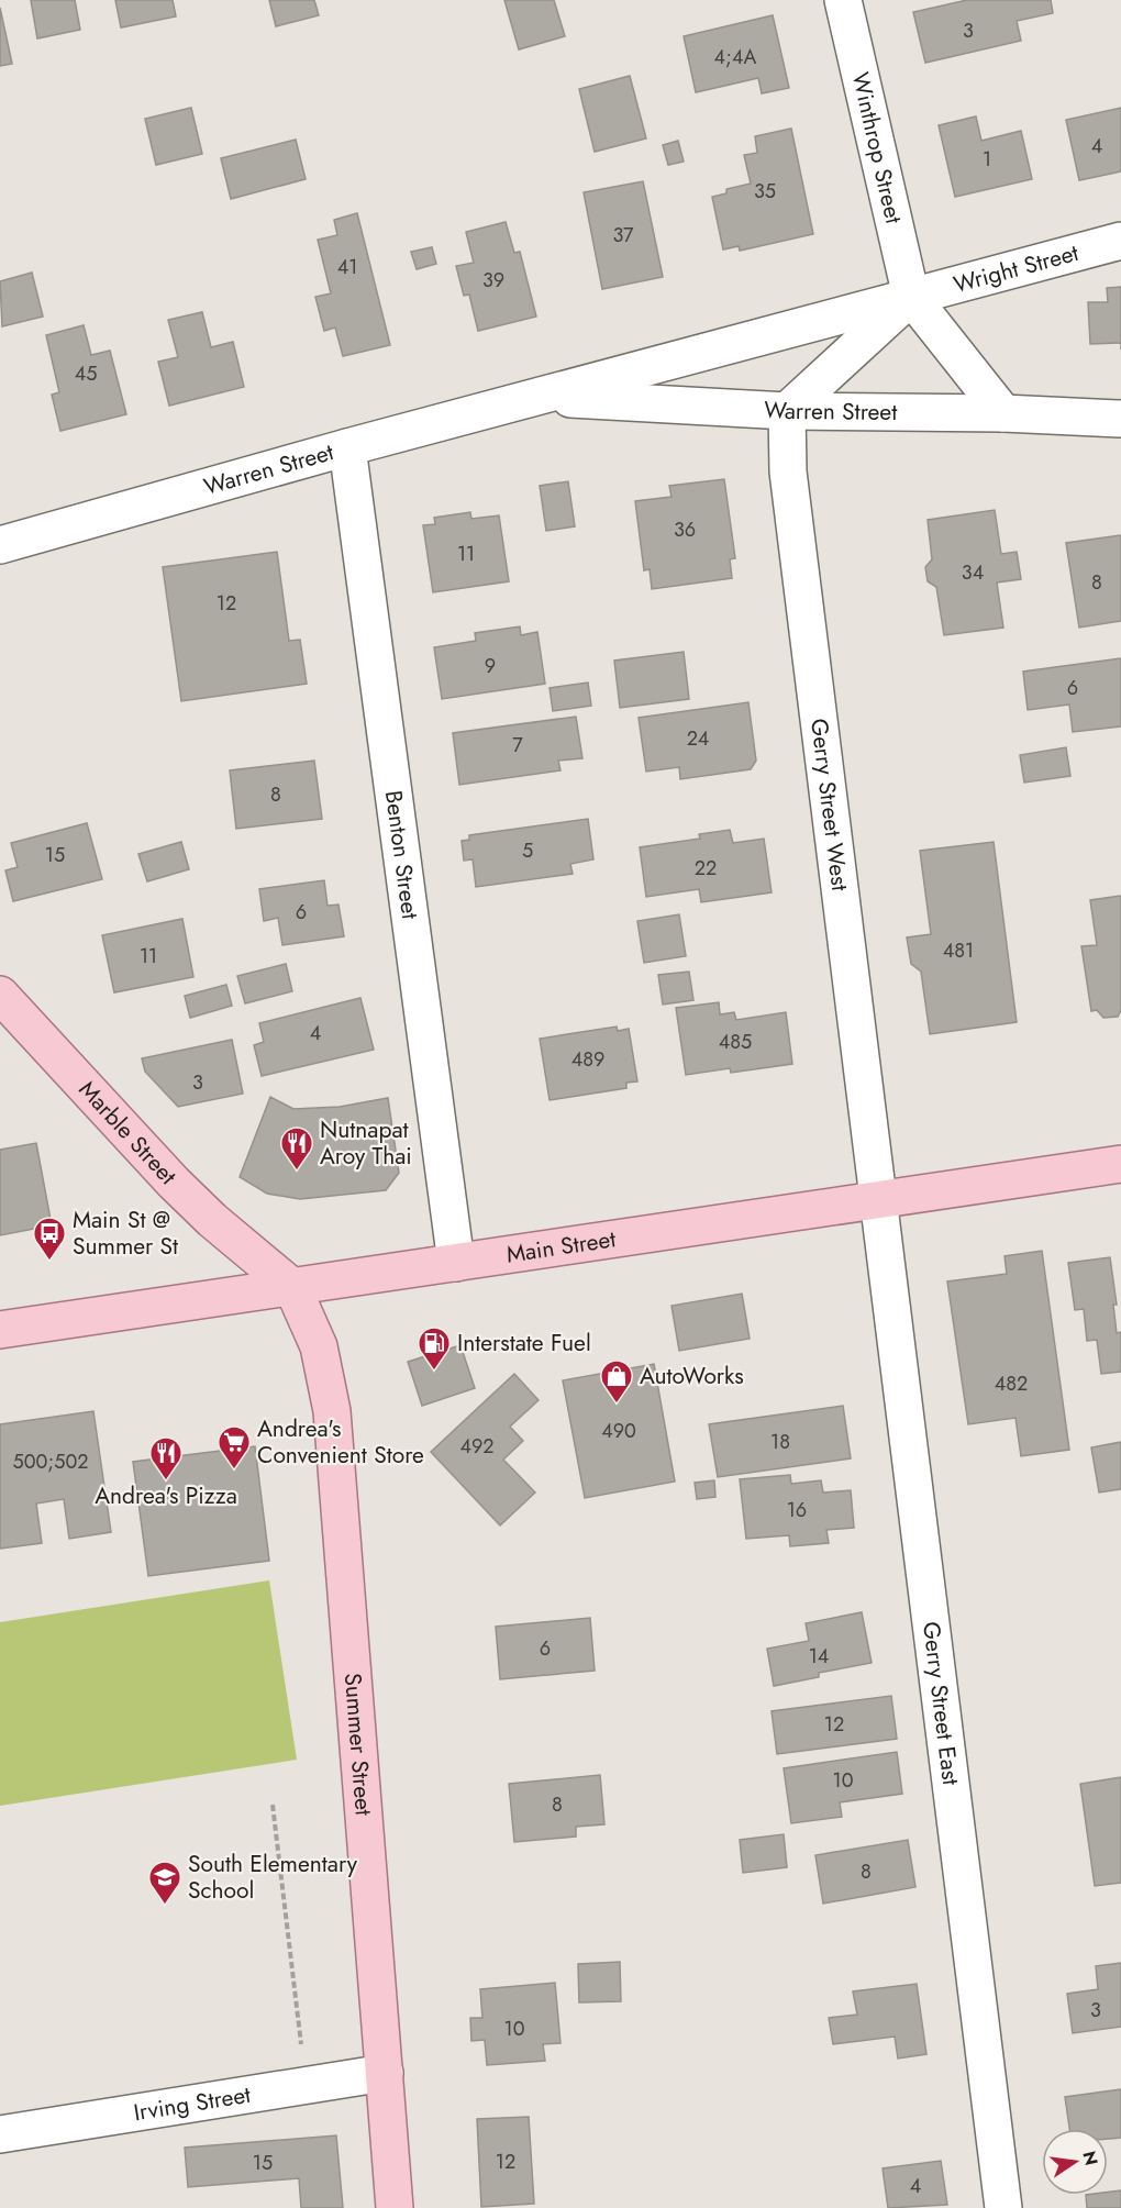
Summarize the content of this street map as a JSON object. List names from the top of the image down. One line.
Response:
{"streets":{"main road":["Marble Street","Main Street","Summer Street"],"street":["Winthrop Street","Wright Street","Warren Street","Gerry Street West","Benton Street","Gerry Street East","Irving Street"]},"crossings":[["Winthrop Street","Wright Street"],["Winthrop Street","Warren Street"],["Wright Street","Warren Street"],["Warren Street","Gerry Street West"],["Warren Street","Benton Street"],["Gerry Street West","Main Street"],["Gerry Street West","Gerry Street East"],["Benton Street","Main Street"],["Marble Street","Main Street"],["Marble Street","Summer Street"],["Main Street","Gerry Street East"],["Main Street","Summer Street"],["Summer Street","Irving Street"]],"places":{"restaurant":["Nutnapat Aroy Thai","Andrea's Pizza"],"bus stop":["Main St @ Summer St"],"fuel station":["Interstate Fuel"],"shop":["AutoWorks"],"supermarket":["Andrea's Convenient Store"],"school or university":["South Elementary School"]},"house_numbers":["3","4;4A","4","1","35","37","41","39","45","36","11","34","8","12","9","6","24","7","8","5","15","22","6","481","11","4","485","489","3","482","490","18","492","500;502","16","6","14","12","10","8","8","3","10","12","15","4"],"north":"right"}
